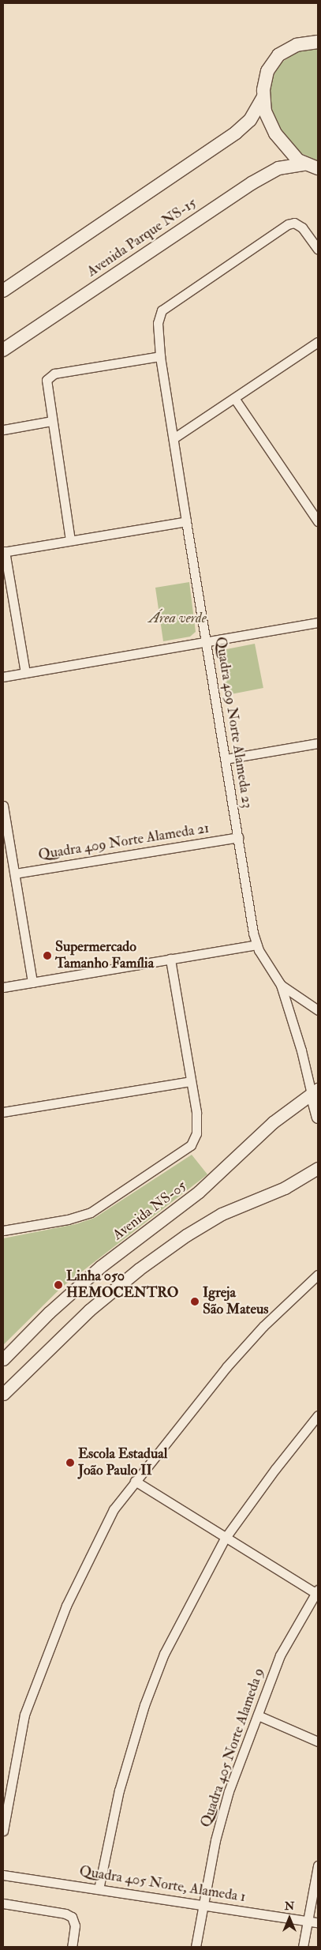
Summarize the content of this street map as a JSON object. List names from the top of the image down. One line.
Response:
{"streets":{"main road":["Avenida Parque NS-15"],"street":["Quadra 409 Norte Alameda 23","Quadra 409 Norte Alameda 21","Avenida NS-05","Quadra 405 Norte Alameda 9","Quadra 405 Norte, Alameda 1"]},"crossings":[["Quadra 409 Norte Alameda 23","Quadra 409 Norte Alameda 21"],["Quadra 409 Norte Alameda 23","Avenida NS-05"],["Quadra 405 Norte Alameda 9","Quadra 405 Norte, Alameda 1"]],"parks":["Área verde"],"places":["Supermercado Tamanho Família","Linha 050 HEMOCENTRO","Igreja São Mateus","Escola Estadual João Paulo II"],"north":"top"}
